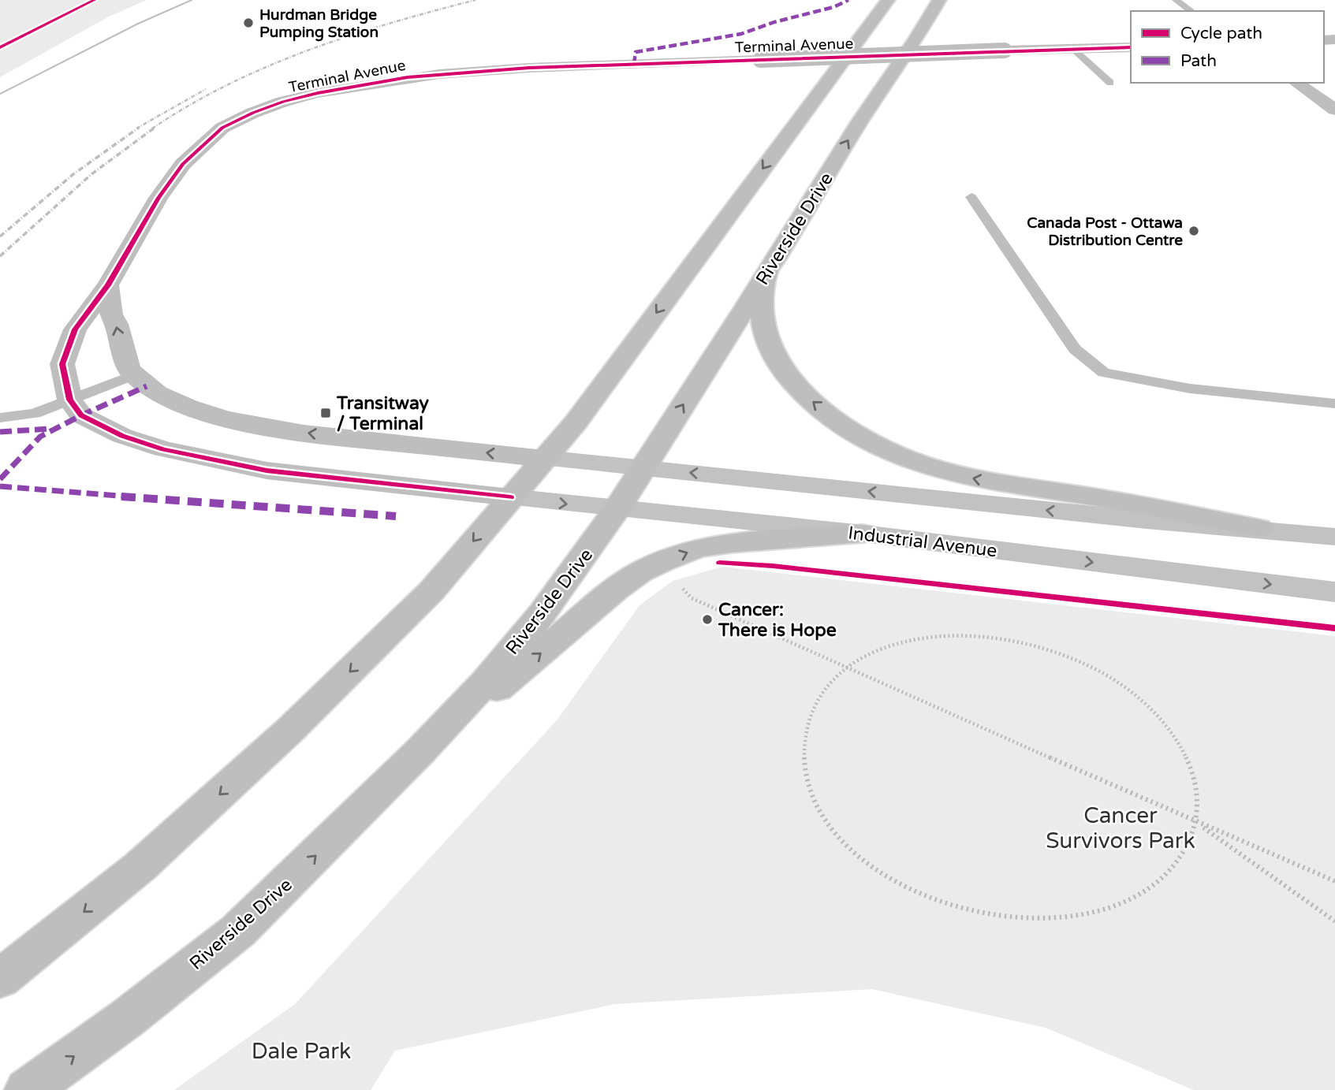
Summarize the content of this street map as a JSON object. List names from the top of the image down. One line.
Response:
{"streets":{"main road":["Terminal Avenue","Riverside Drive","Industrial Avenue"]},"crossings":[["Riverside Drive","Industrial Avenue"]],"parks":["Cancer Survivors Park","Dale Park"],"places":{"other":["Hurdman Bridge Pumping Station","Canada Post - Ottawa Distribution Centre","Cancer: There is Hope"],"transit":["Transitway / Terminal"]},"legend":["Cycle path","Path"]}
